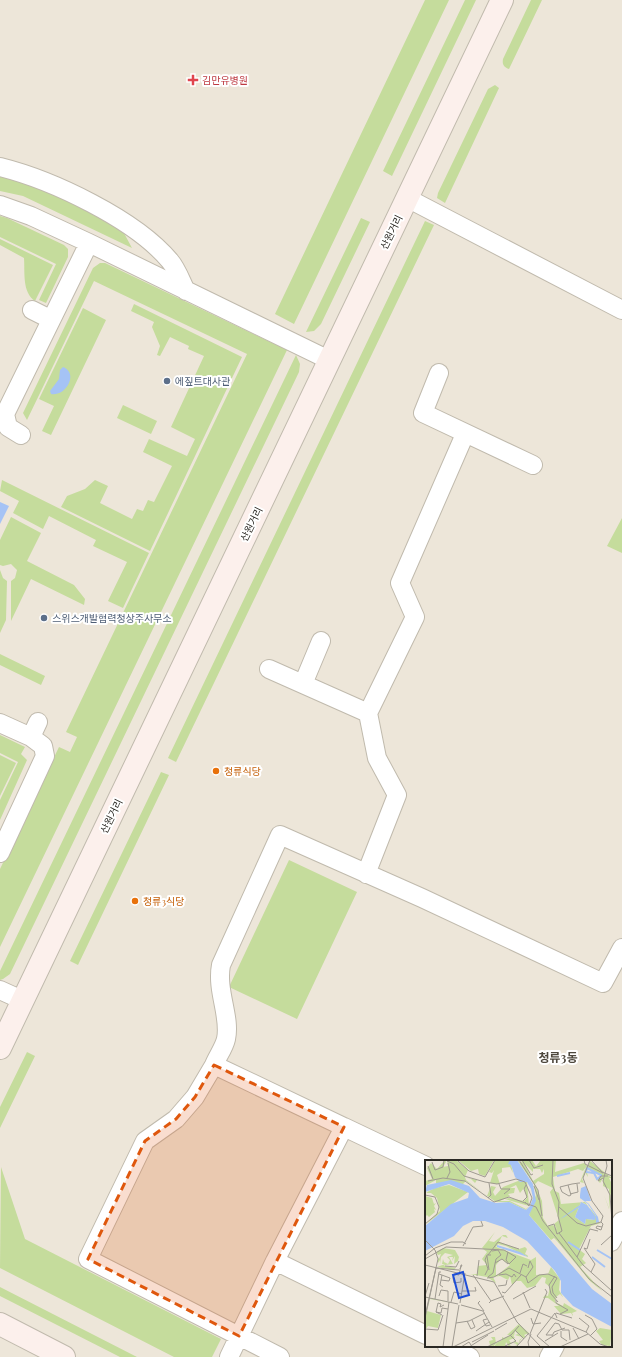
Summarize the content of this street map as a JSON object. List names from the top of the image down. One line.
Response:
{"streets":{"main road":["산원거리"]},"districts":["청류3동"],"places":{"health":["김만유병원"],"other":["에짚트대사관","스위스개발협력청상주사무소","청류식당","청류3식당"]}}
